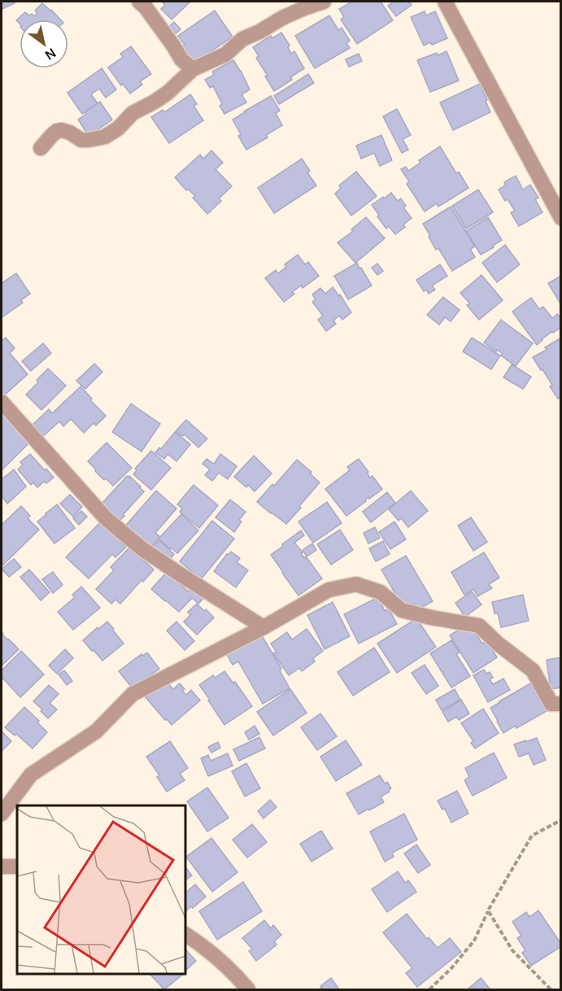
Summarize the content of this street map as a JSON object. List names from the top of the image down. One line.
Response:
{"north":"bottom right"}
